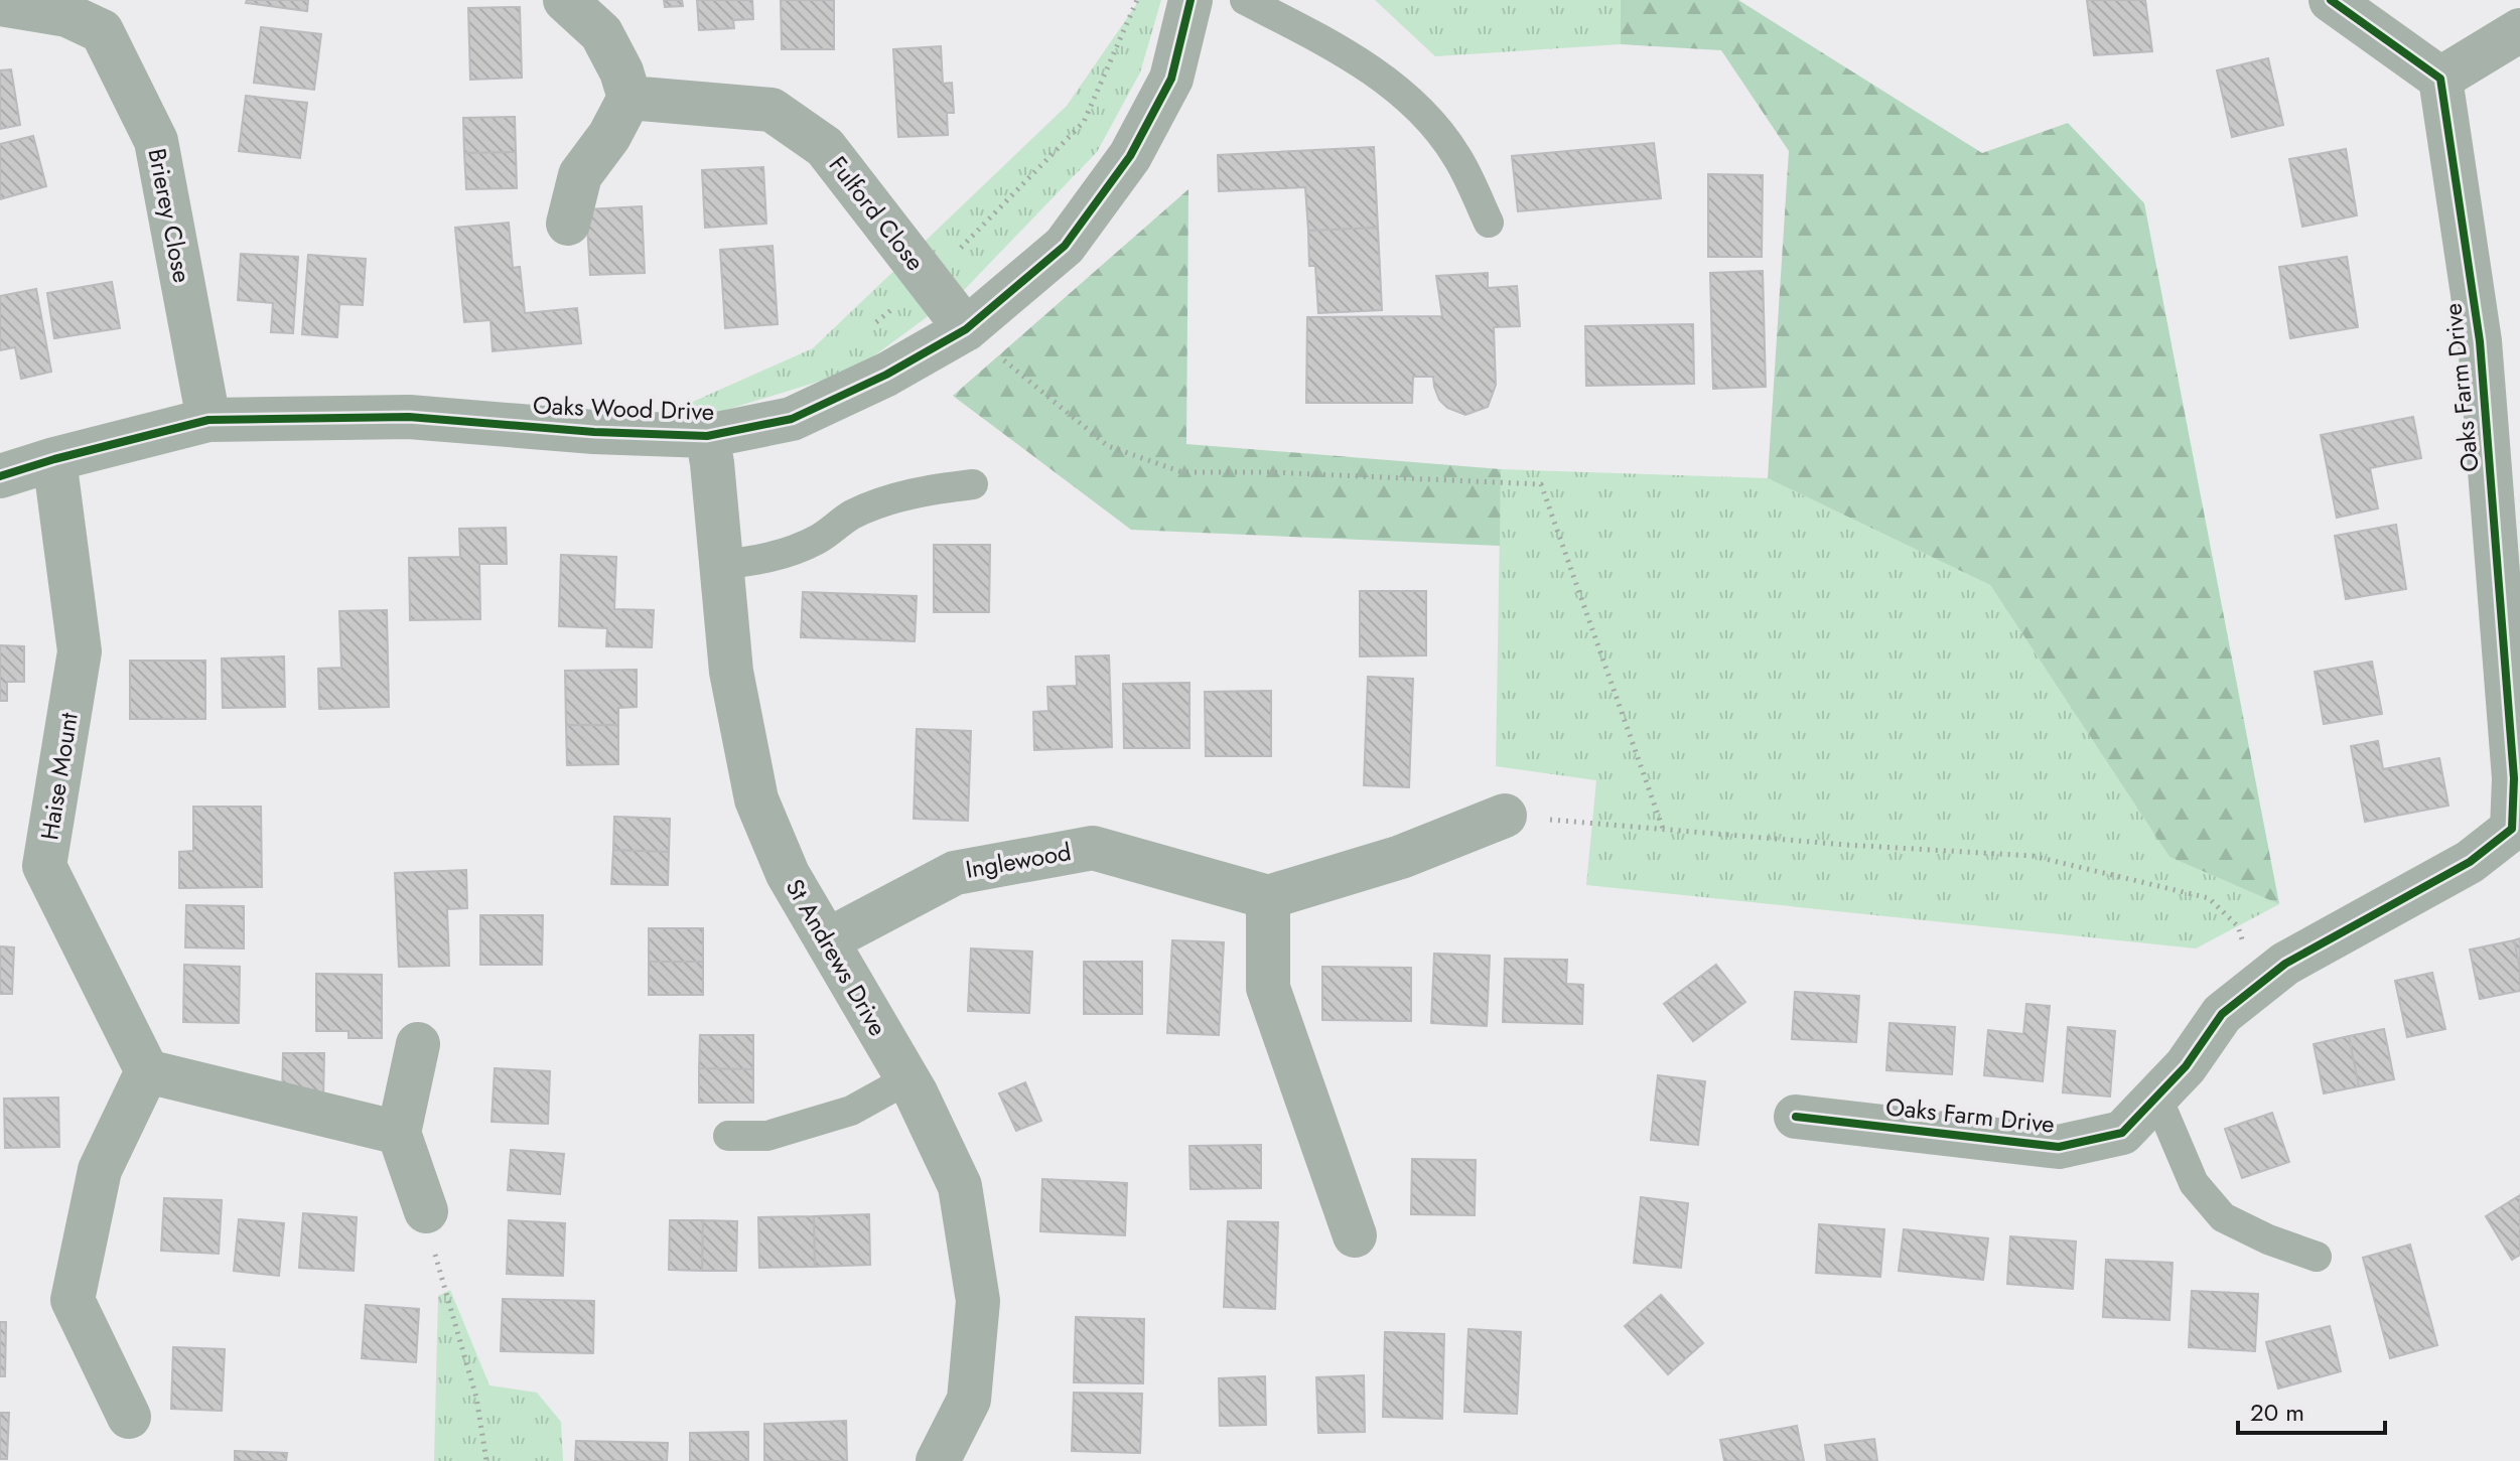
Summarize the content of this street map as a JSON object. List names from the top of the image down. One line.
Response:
{"streets":{"street":["Fulford Close","Brierey Close","Oaks Farm Drive","Oaks Wood Drive","Haise Mount","Inglewood","St Andrews Drive"]},"crossings":[["Fulford Close","Oaks Wood Drive"],["Brierey Close","Oaks Wood Drive"],["Oaks Wood Drive","Haise Mount"],["Oaks Wood Drive","St Andrews Drive"],["Inglewood","St Andrews Drive"]],"scale_bar":"20 m"}
